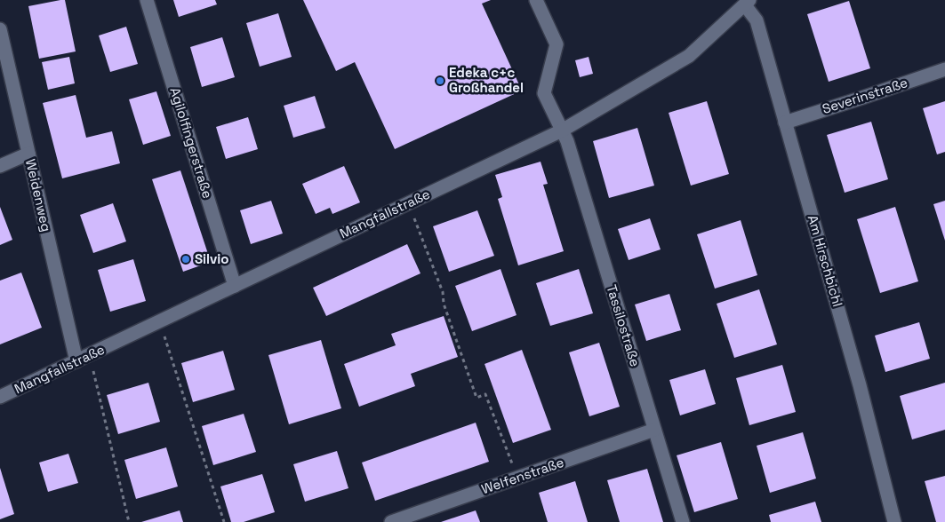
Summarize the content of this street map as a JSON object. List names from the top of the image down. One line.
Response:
{"streets":{"street":["Severinstraße","Agilolfingerstraße","Weidenweg","Mangfallstraße","Am Hirschbichl","Tassilostraße","Welfenstraße"]},"crossings":[["Severinstraße","Am Hirschbichl"],["Agilolfingerstraße","Mangfallstraße"],["Weidenweg","Mangfallstraße"],["Mangfallstraße","Am Hirschbichl"],["Mangfallstraße","Tassilostraße"],["Tassilostraße","Welfenstraße"]],"places":["Edeka c+c Großhandel","Silvio"]}
